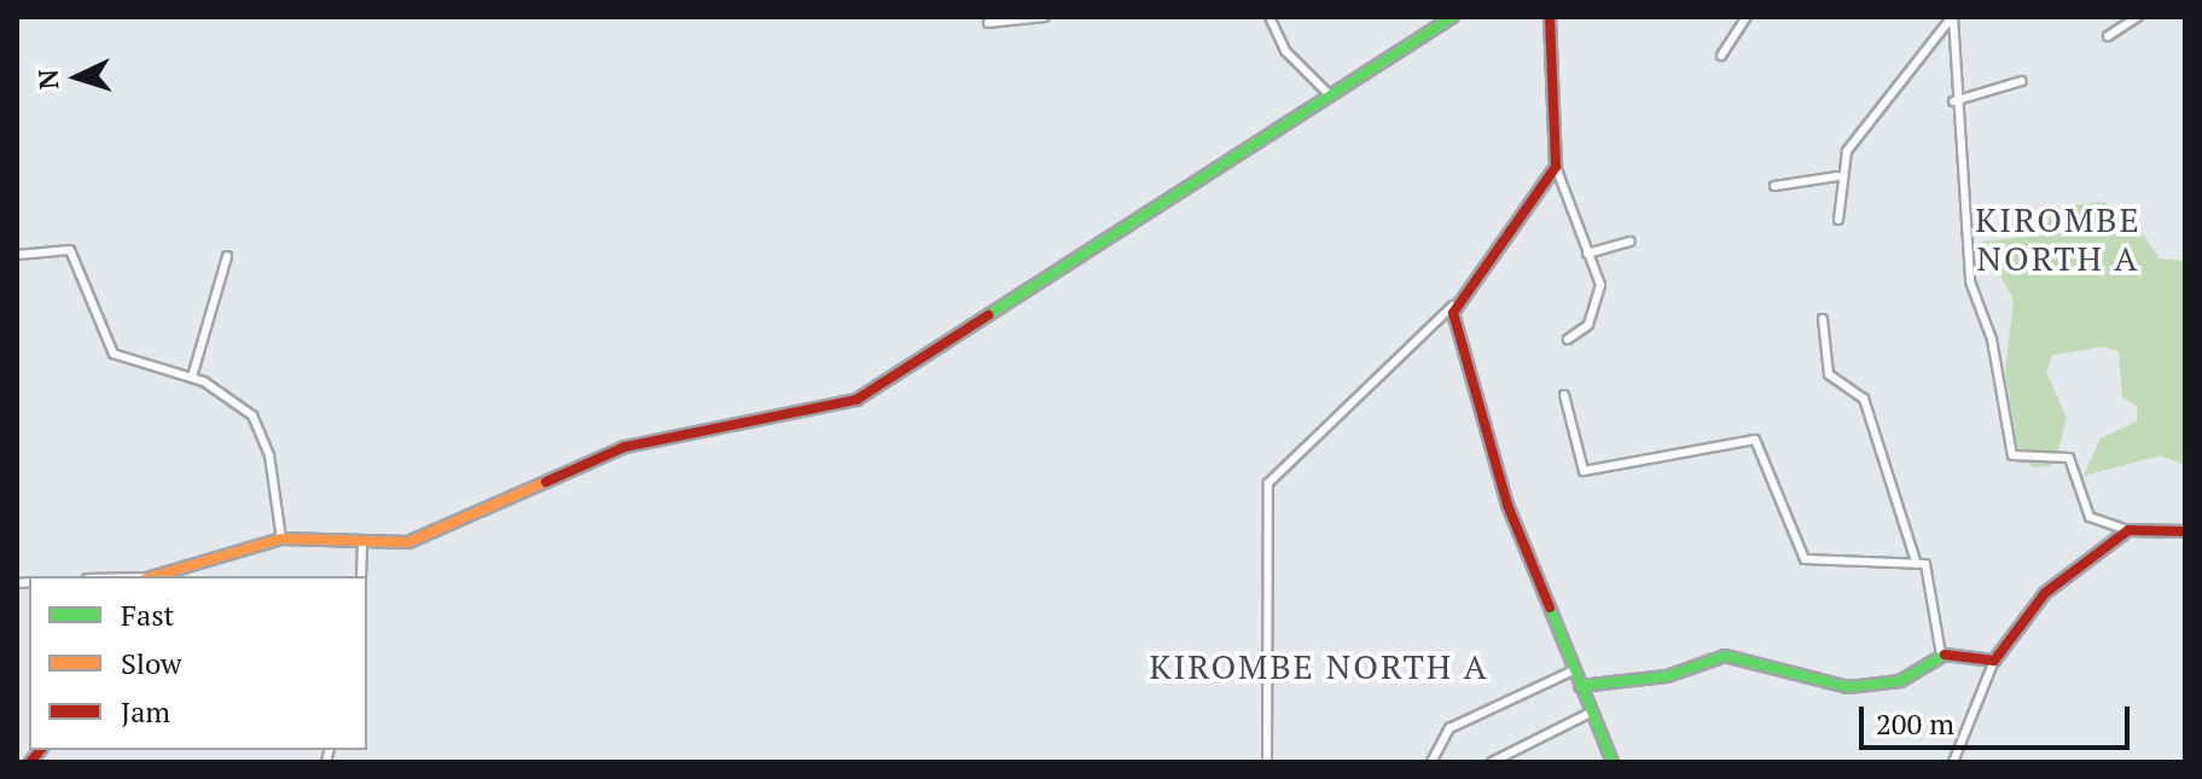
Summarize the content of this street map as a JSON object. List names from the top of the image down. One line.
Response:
{"districts":["KIROMBE NORTH A","KIROMBE NORTH A"],"legend":["Fast","Slow","Jam"],"scale_bar":"200 m","north":"left"}
